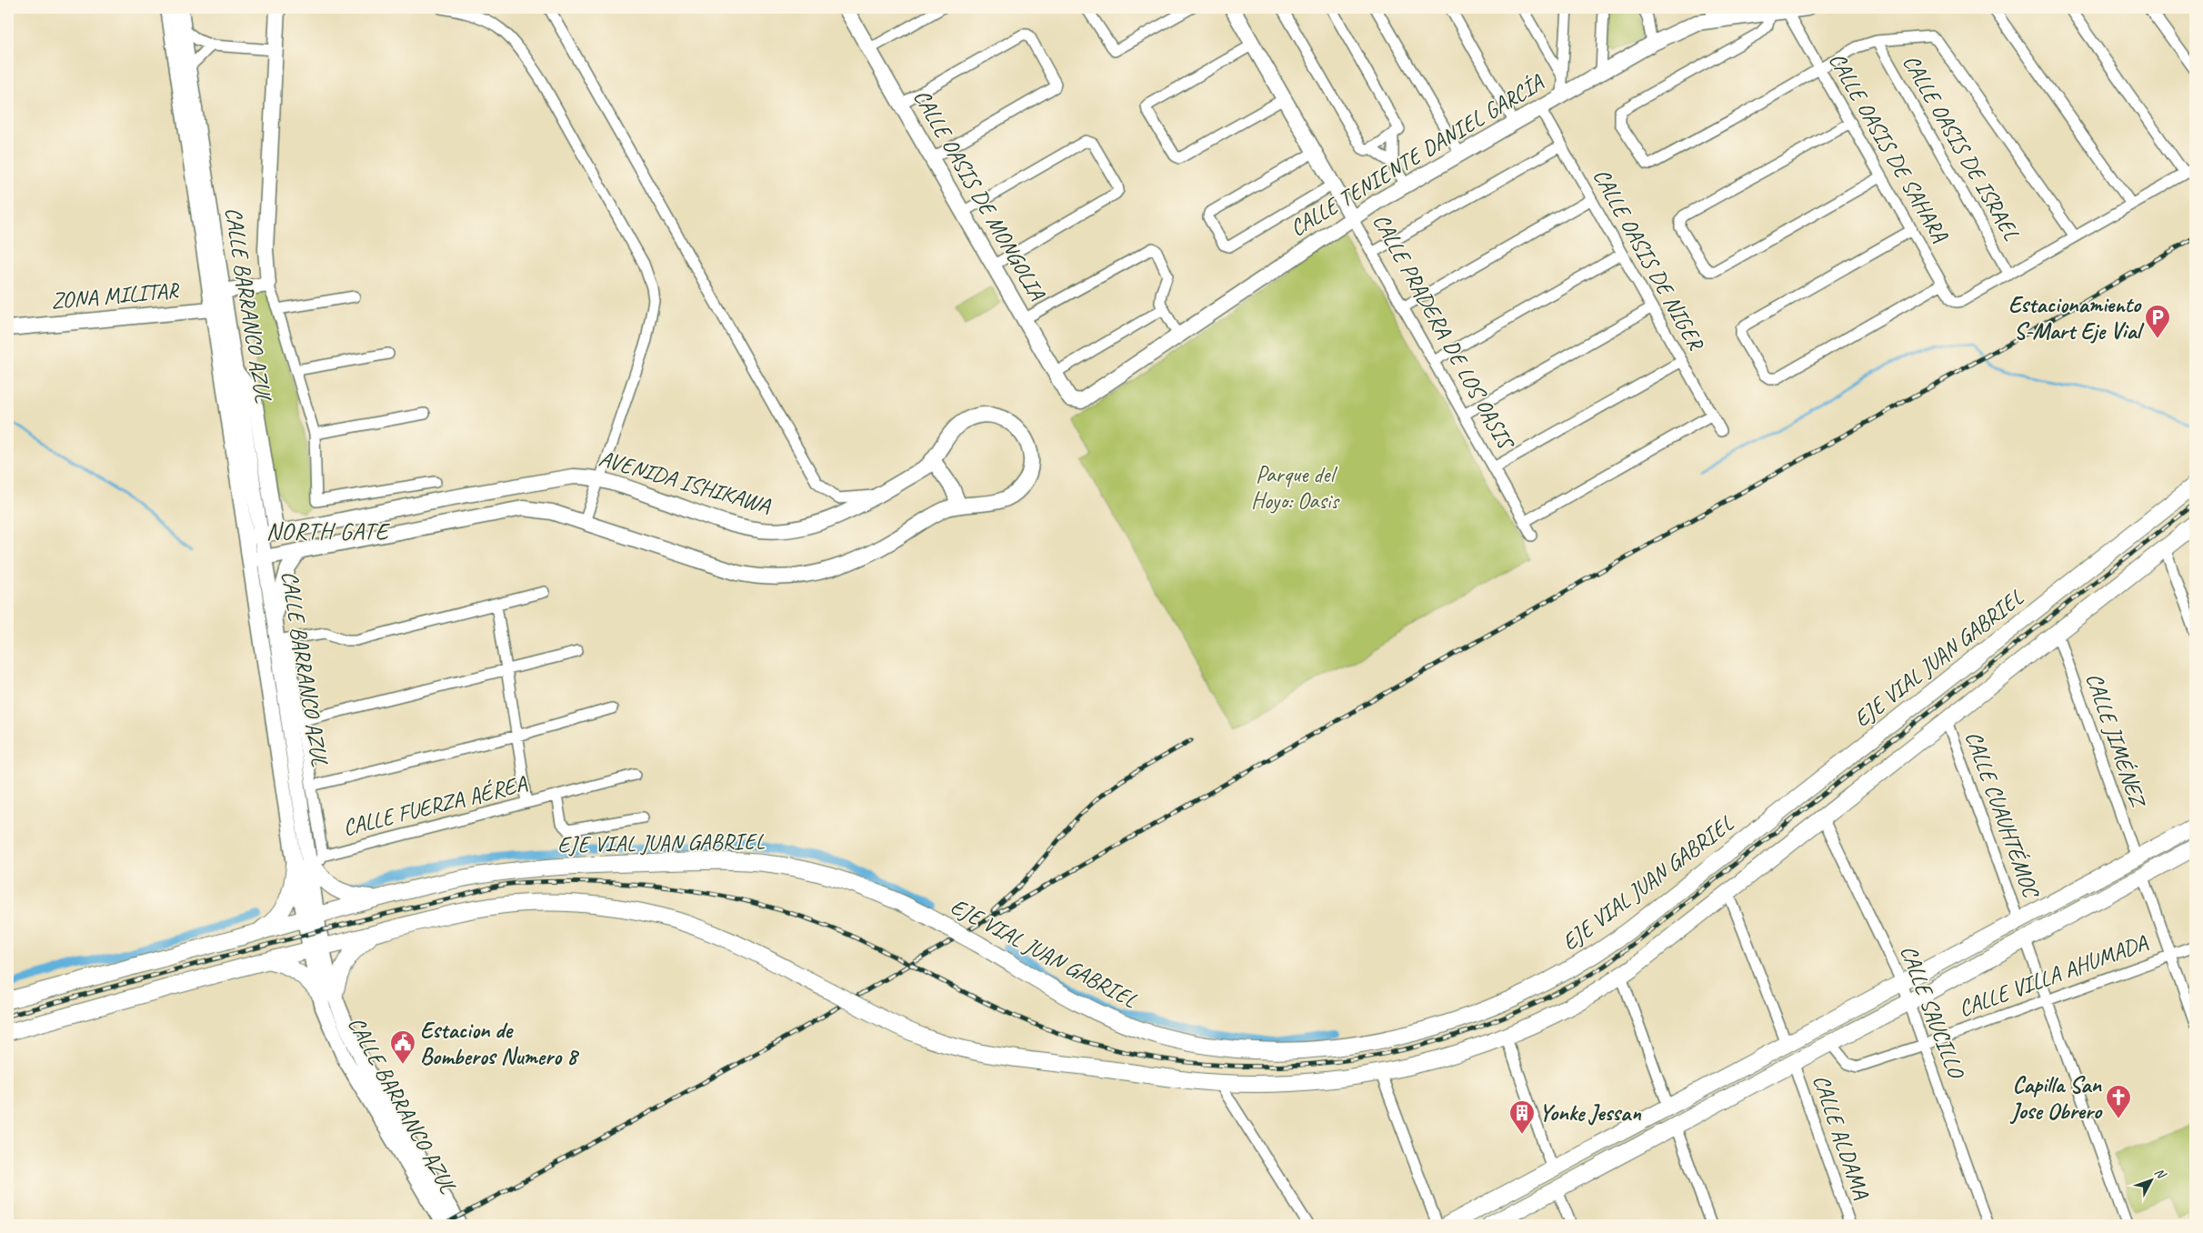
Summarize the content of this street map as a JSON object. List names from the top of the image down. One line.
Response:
{"streets":{"main road":["EJE VIAL JUAN GABRIEL"],"street":["CALLE OASIS DE SAHARA","CALLE OASIS DE ISRAEL","CALLE TENIENTE DANIEL GARCÍA","CALLE OASIS DE MONGOLIA","CALLE OASIS DE NIGER","ZONA MILITAR","CALLE BARRANCO AZUL","CALLE PRADERA DE LOS OASIS","AVENIDA ISHIKAWA","CALLE JIMÉNEZ","CALLE FUERZA AÉREA","CALLE CUAUHTÉMOC","CALLE VILLA AHUMADA","CALLE SAUCILLO","CALLE ALDAMA"]},"crossings":[["CALLE OASIS DE SAHARA","CALLE OASIS DE ISRAEL"],["CALLE OASIS DE SAHARA","CALLE TENIENTE DANIEL GARCÍA"],["CALLE TENIENTE DANIEL GARCÍA","CALLE OASIS DE MONGOLIA"],["CALLE TENIENTE DANIEL GARCÍA","CALLE OASIS DE NIGER"],["CALLE TENIENTE DANIEL GARCÍA","CALLE PRADERA DE LOS OASIS"],["ZONA MILITAR","CALLE BARRANCO AZUL"],["CALLE BARRANCO AZUL","AVENIDA ISHIKAWA"],["CALLE BARRANCO AZUL","EJE VIAL JUAN GABRIEL"],["CALLE BARRANCO AZUL","CALLE FUERZA AÉREA"],["CALLE VILLA AHUMADA","CALLE SAUCILLO"]],"districts":["NORTH GATE"],"parks":["Parque del Hoyo: Oasis"],"places":{"parking":["Estacionamiento S-Mart Eje Vial"],"public building":["Estacion de Bomberos Numero 8"],"church":["Capilla San Jose Obrero"],"building":["Yonke Jessan"]},"north":"top right"}
